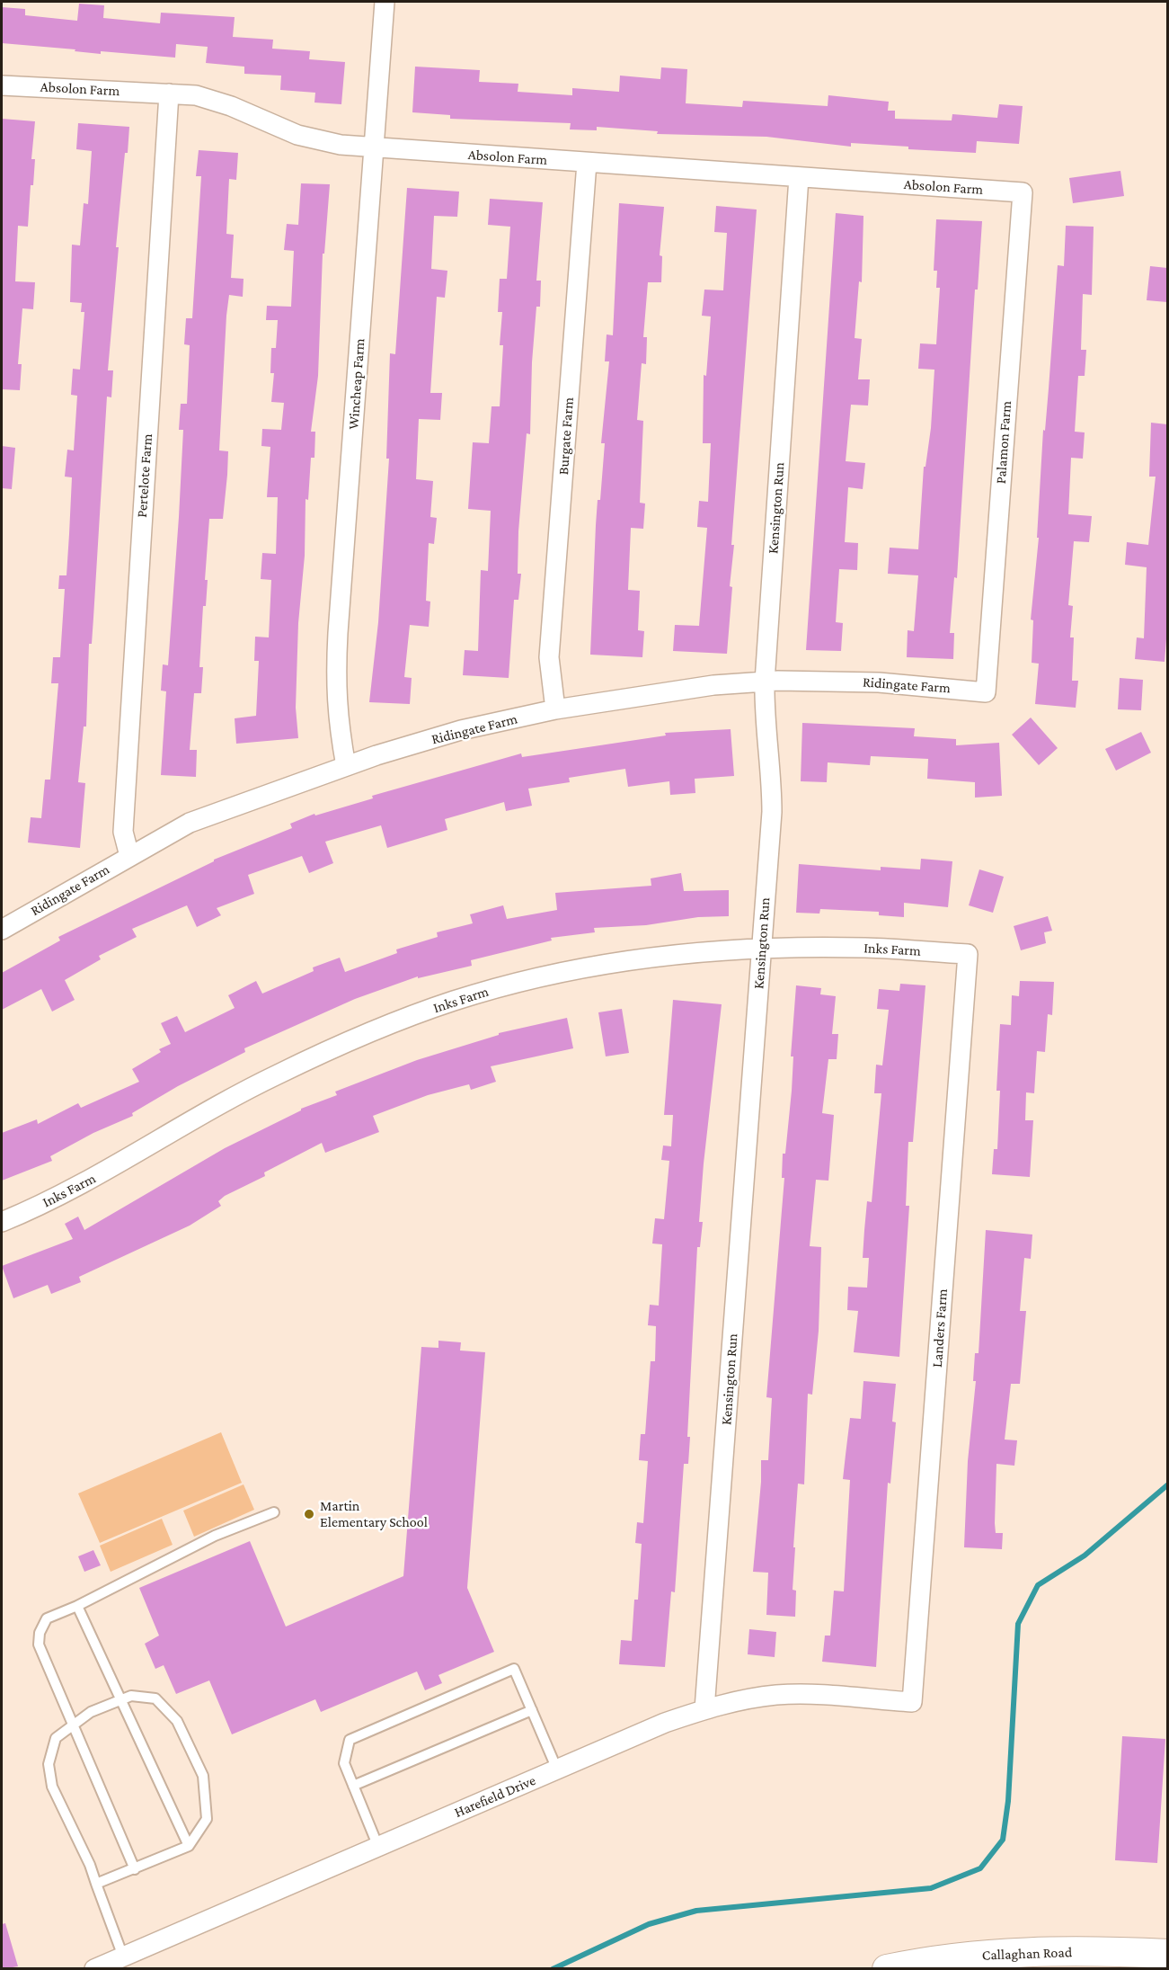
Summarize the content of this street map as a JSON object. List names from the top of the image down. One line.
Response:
{"streets":{"main road":["Callaghan Road"],"street":["Absolon Farm","Wincheap Farm","Burgate Farm","Palamon Farm","Pertelote Farm","Kensington Run","Ridingate Farm","Inks Farm","Landers Farm","Harefield Drive"]},"crossings":[["Absolon Farm","Wincheap Farm"],["Absolon Farm","Burgate Farm"],["Absolon Farm","Palamon Farm"],["Absolon Farm","Pertelote Farm"],["Absolon Farm","Kensington Run"],["Wincheap Farm","Ridingate Farm"],["Burgate Farm","Ridingate Farm"],["Palamon Farm","Ridingate Farm"],["Pertelote Farm","Ridingate Farm"],["Kensington Run","Ridingate Farm"],["Kensington Run","Inks Farm"],["Kensington Run","Harefield Drive"],["Inks Farm","Landers Farm"],["Landers Farm","Harefield Drive"]],"places":["Martin Elementary School"]}
